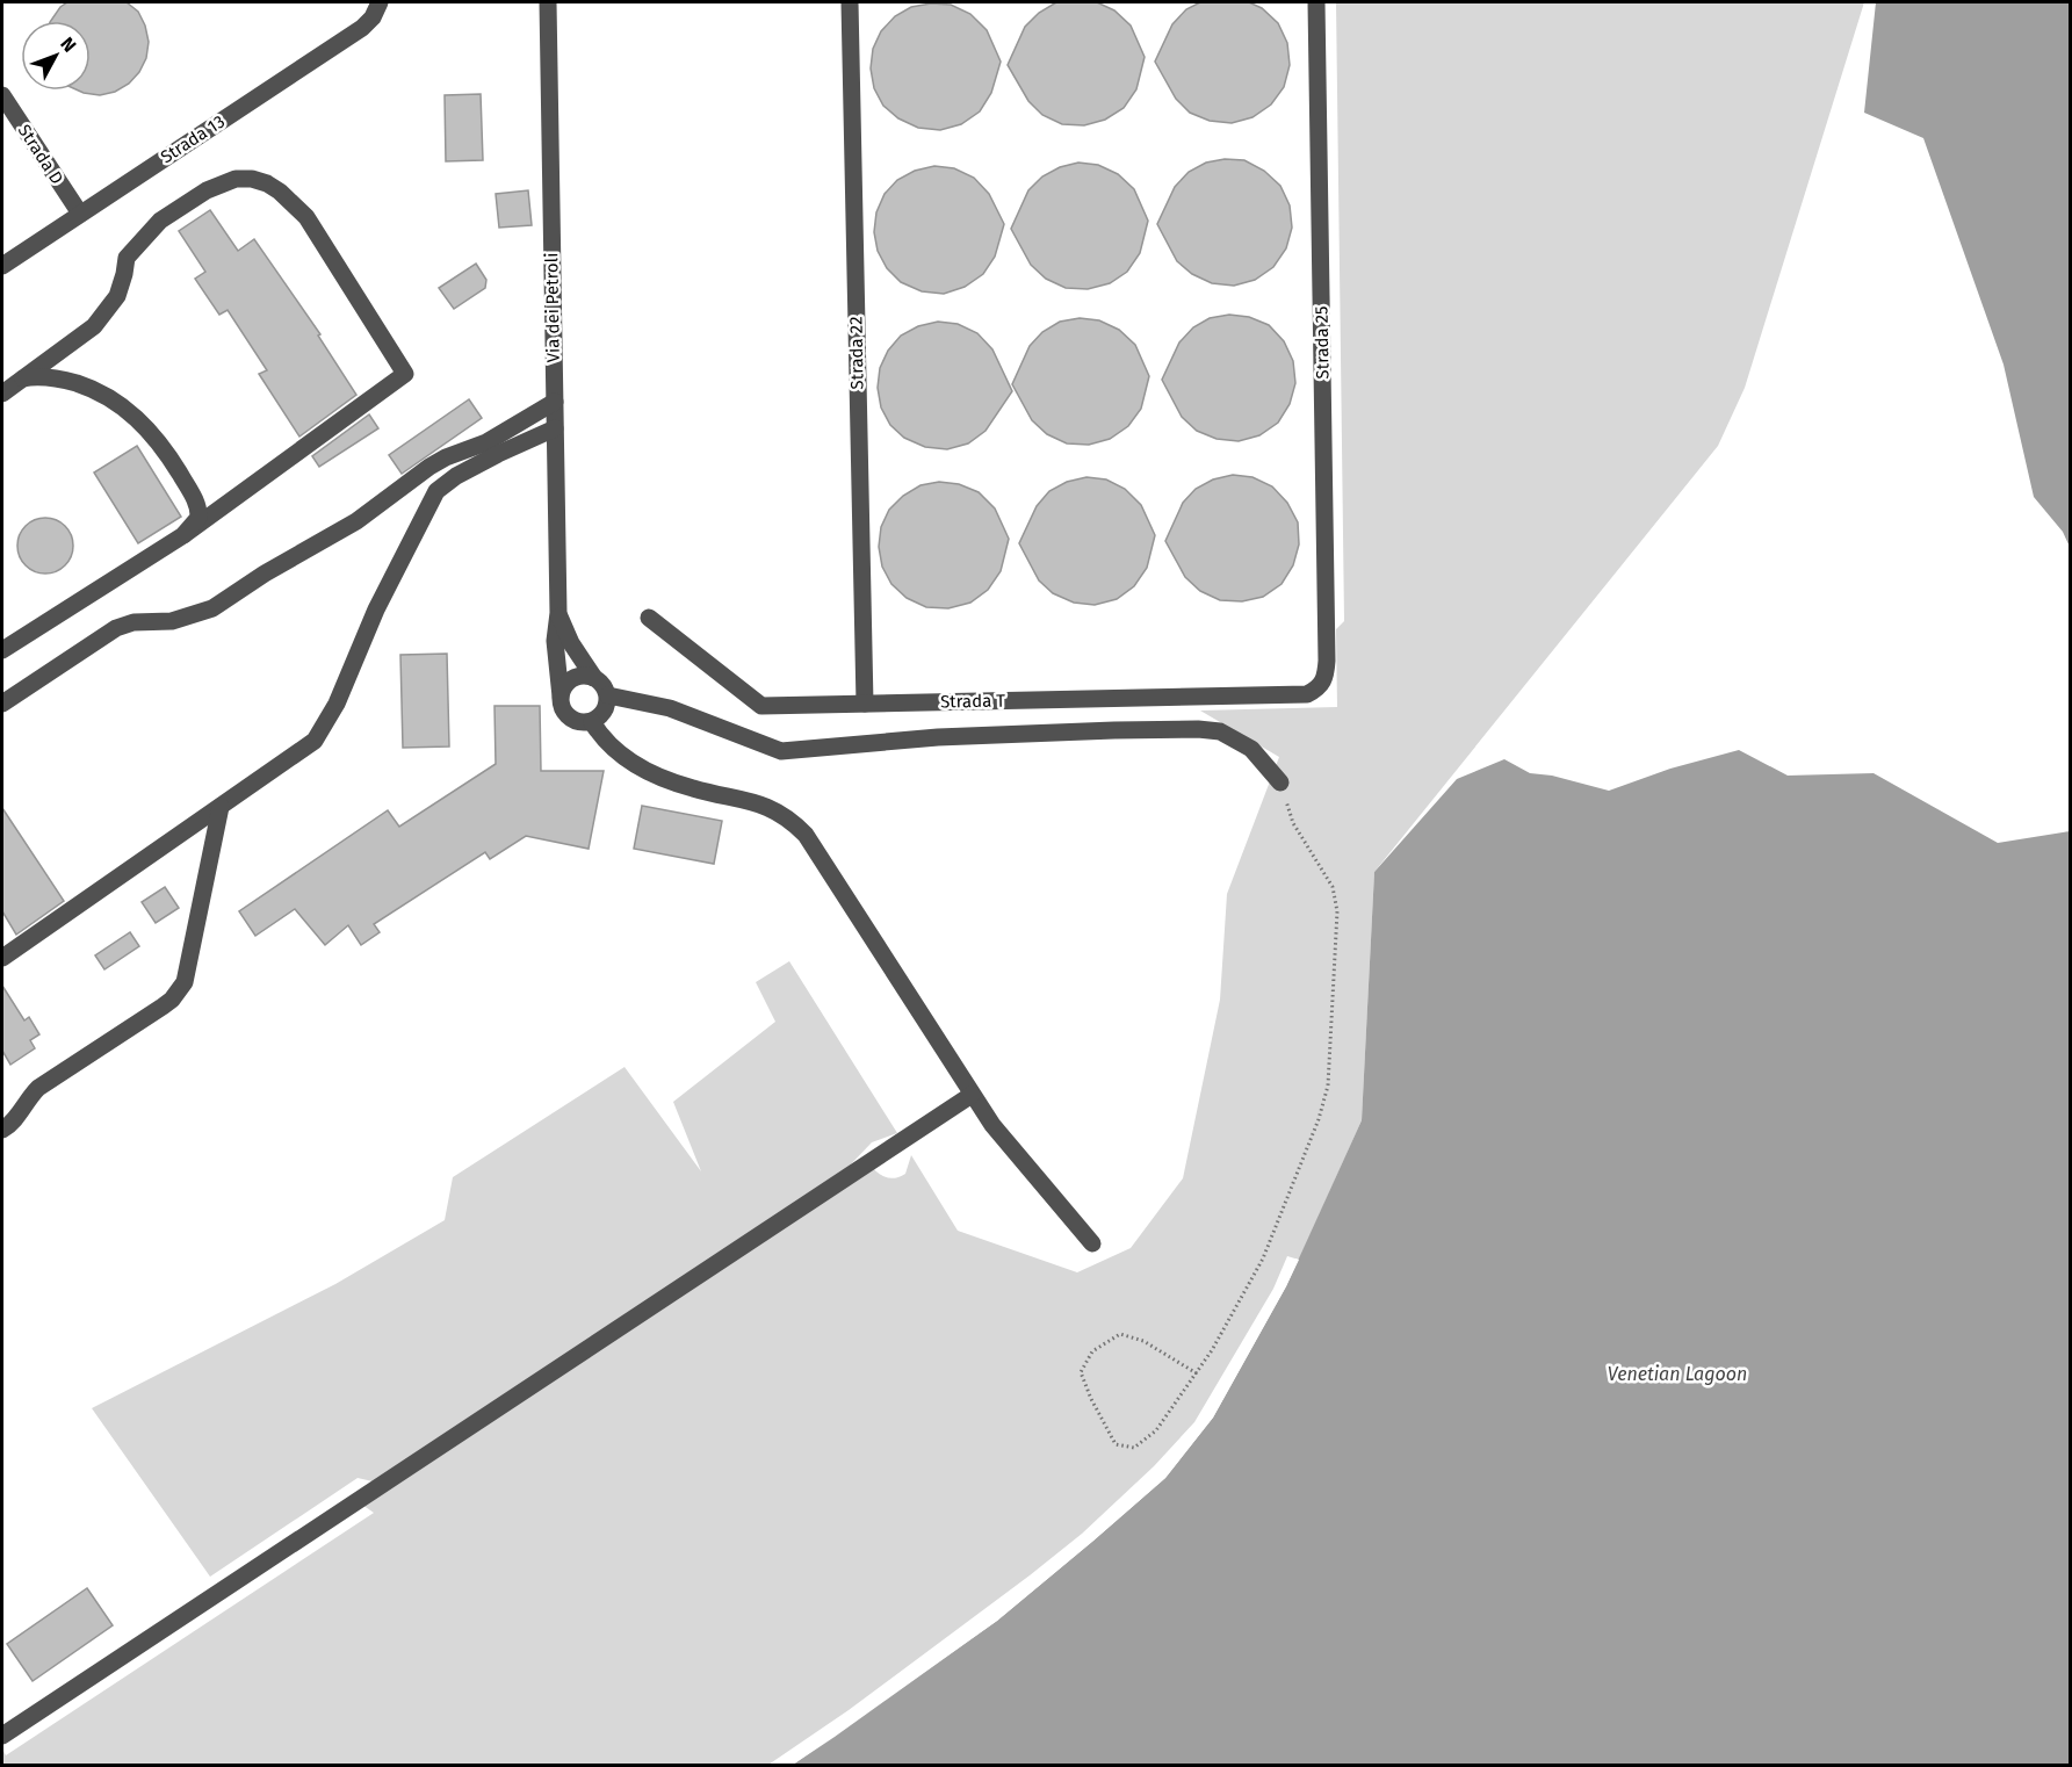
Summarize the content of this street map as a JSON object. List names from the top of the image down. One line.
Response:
{"streets":{"street":["Strada 13","Strada D","Via dei Petroli","Strada 25","Strada 22","Strada T"]},"crossings":[["Strada 13","Strada D"],["Strada 25","Strada T"],["Strada 22","Strada T"]],"water":["Venetian Lagoon"],"north":"top right"}
